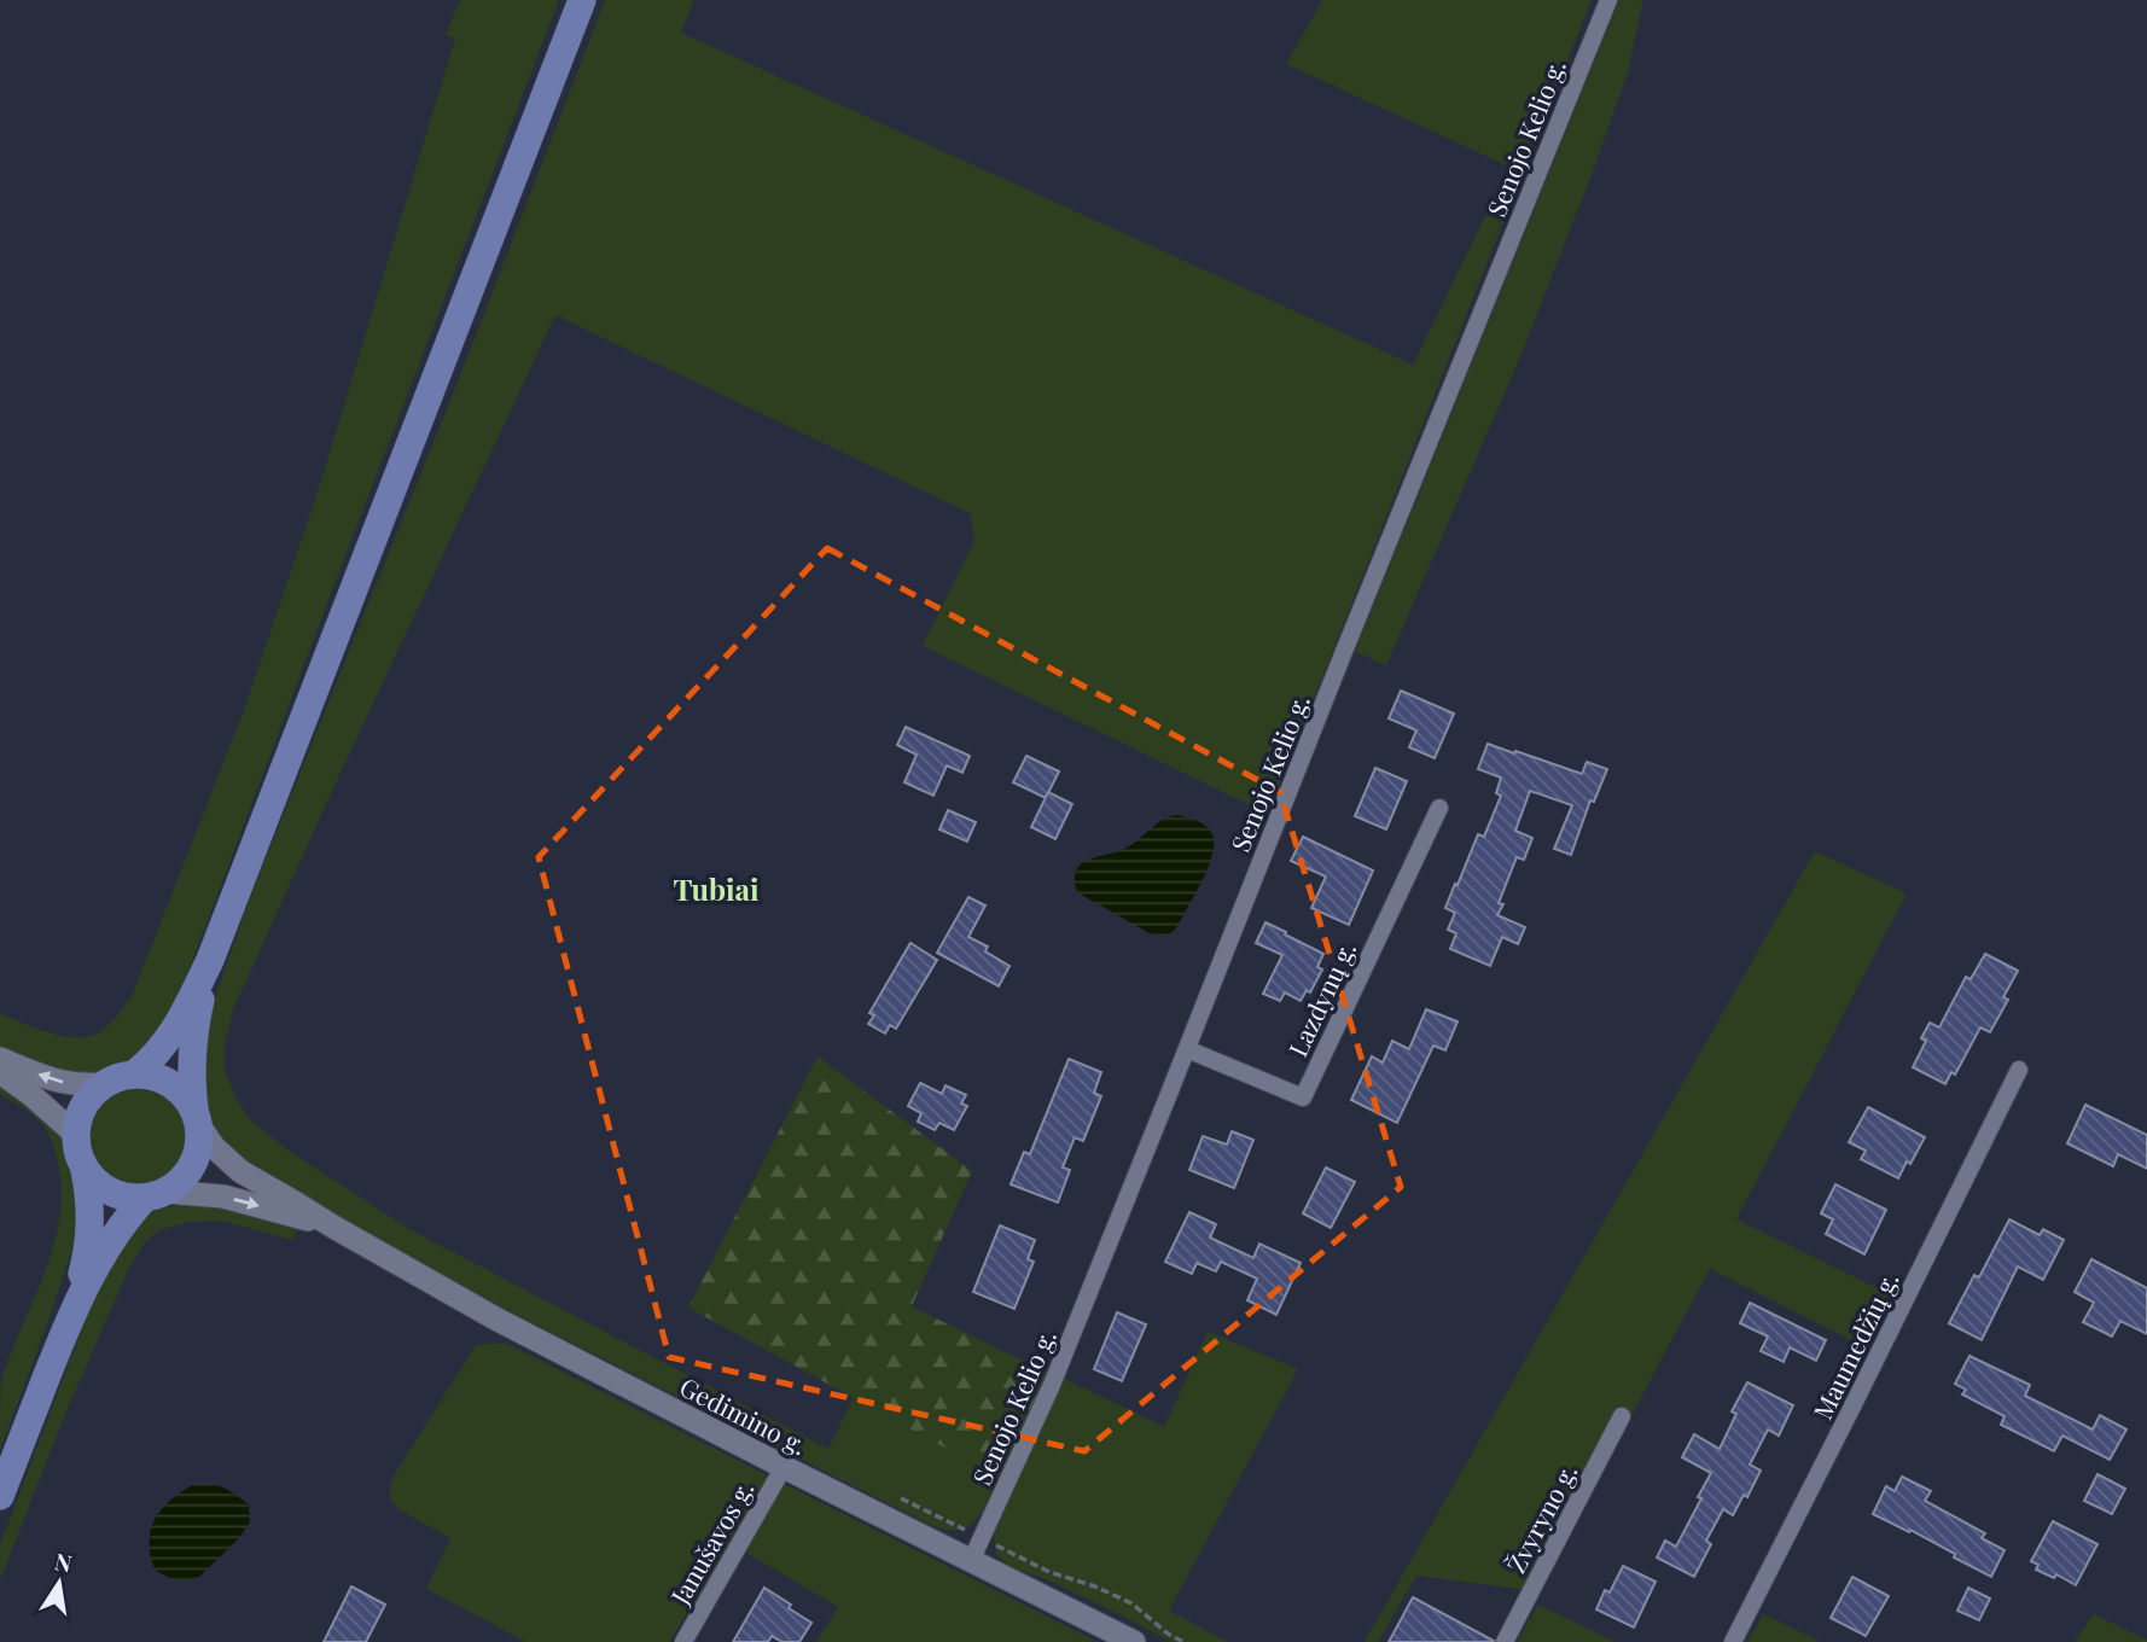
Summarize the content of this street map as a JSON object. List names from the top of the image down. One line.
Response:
{"streets":{"main road":["Gedimino g."],"street":["Senojo Kelio g.","Lazdynų g.","Maumedžių g.","Žvyryno g.","Janušavos g."]},"crossings":[["Senojo Kelio g.","Lazdynų g."],["Senojo Kelio g.","Gedimino g."],["Gedimino g.","Janušavos g."]],"districts":["Tubiai"],"north":"top"}
